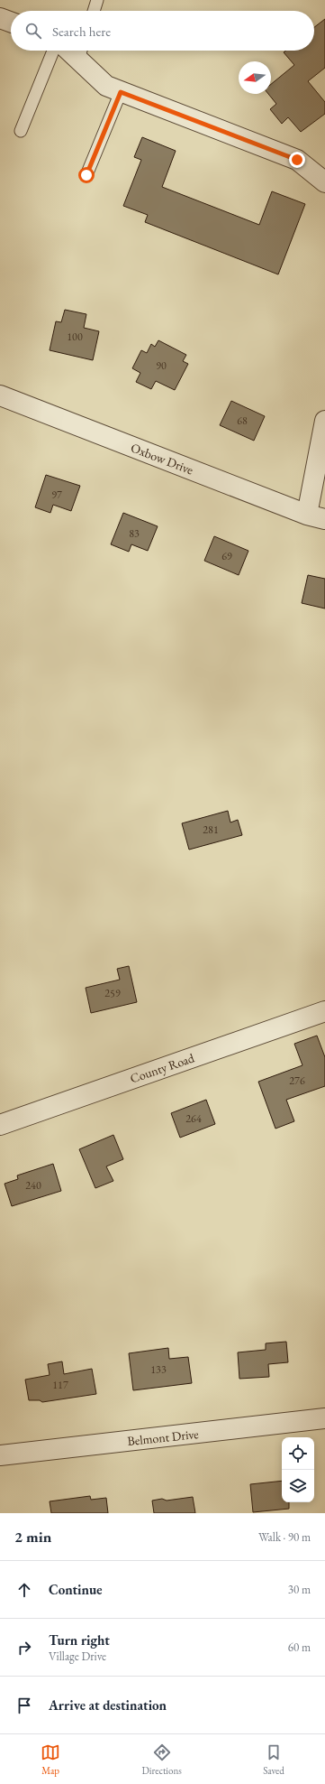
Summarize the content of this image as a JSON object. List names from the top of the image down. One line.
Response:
{"streets":{"street":["Oxbow Drive","County Road","Belmont Drive"]},"house_numbers":["100","90","68","97","83","69","281","259","276","264","240","133","117"],"north":"left","page":{"search":"Search here","heading":["2 min","Walk · 90 m"],"list":[["Continue","30 m"],["Turn right","Village Drive","60 m"],"Arrive at destination"],"nav":["Map","Directions","Saved"]}}
